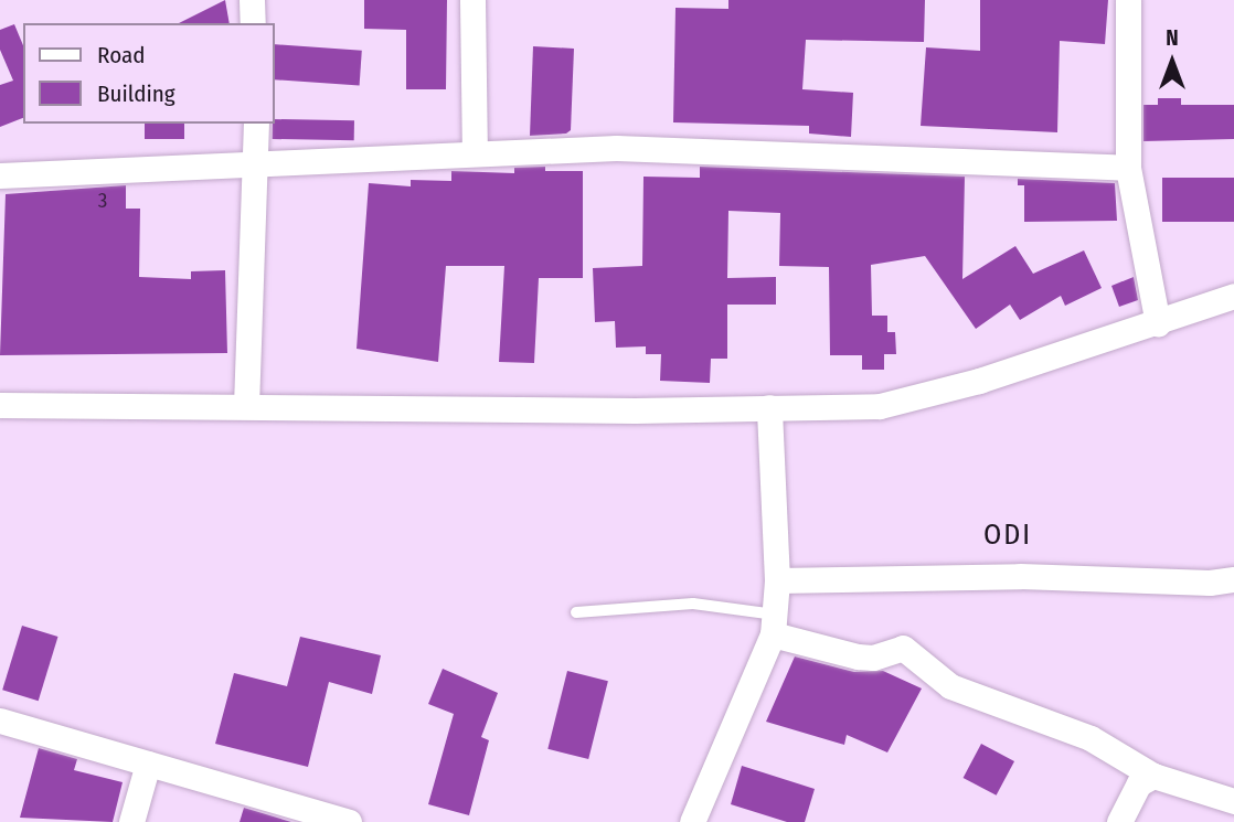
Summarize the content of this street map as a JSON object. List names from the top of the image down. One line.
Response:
{"districts":["ODI"],"house_numbers":["3"],"legend":["Road","Building"],"north":"top"}
